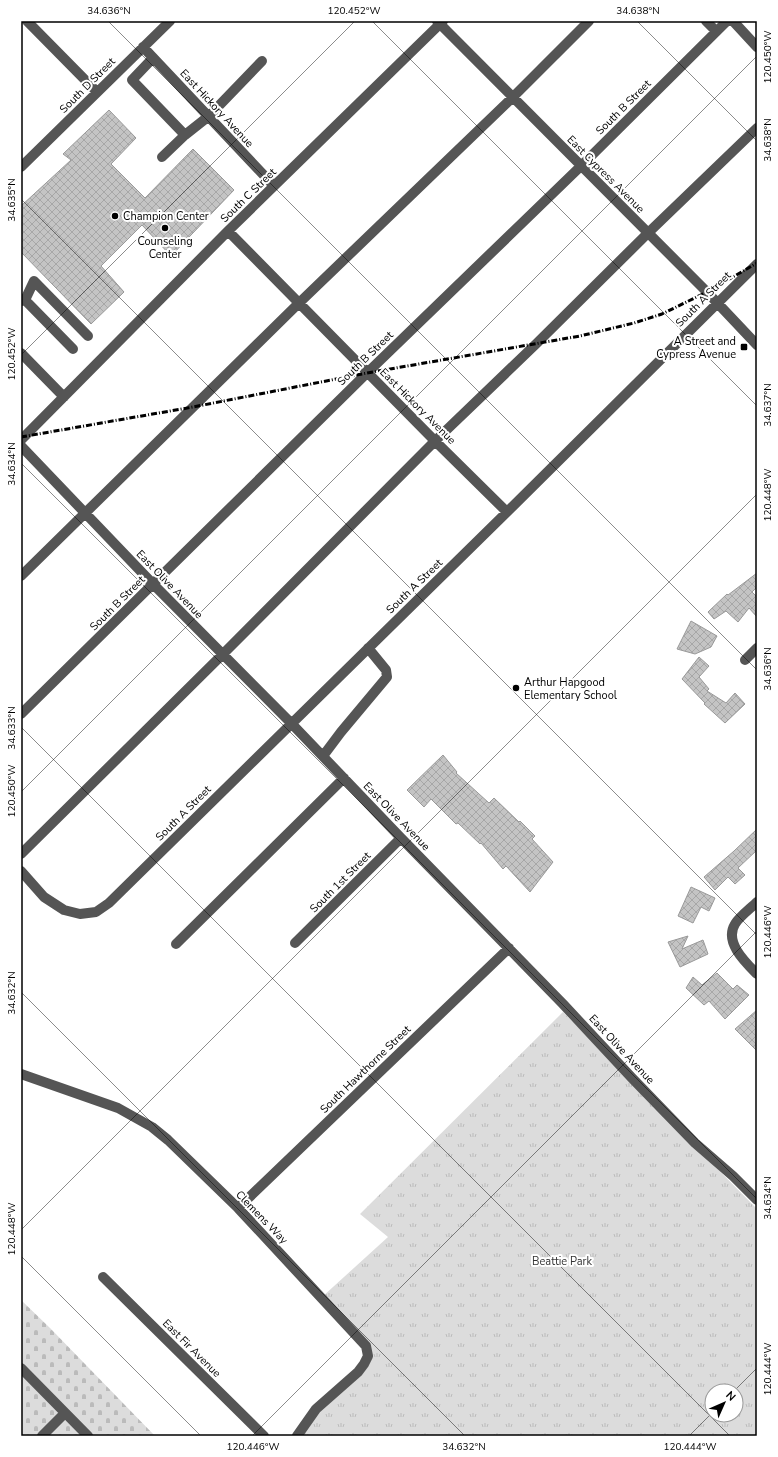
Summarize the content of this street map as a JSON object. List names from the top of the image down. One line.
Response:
{"streets":{"street":["South D Street","South B Street","East Hickory Avenue","East Cypress Avenue","South C Street","South A Street","East Olive Avenue","South 1st Street","South Hawthorne Street","Clemens Way","East Fir Avenue"]},"crossings":[["South D Street","East Hickory Avenue"],["South B Street","East Hickory Avenue"],["South B Street","East Cypress Avenue"],["South B Street","East Olive Avenue"],["East Hickory Avenue","South C Street"],["East Hickory Avenue","South A Street"],["East Cypress Avenue","South C Street"],["East Cypress Avenue","South A Street"],["South A Street","East Olive Avenue"],["East Olive Avenue","South 1st Street"],["East Olive Avenue","South Hawthorne Street"],["South Hawthorne Street","Clemens Way"]],"parks":["Beattie Park"],"places":{"other":["Champion Center","Counseling Center","Arthur Hapgood Elementary School"],"transit":["A Street and Cypress Avenue"]},"north":"top right","coordinates":["34.636°N","120.452°W","34.638°N","120.450°W","34.635°N","34.637°N","34.634°N","120.448°W","34.633°N","120.446°W","34.632°N","120.444°W"]}
